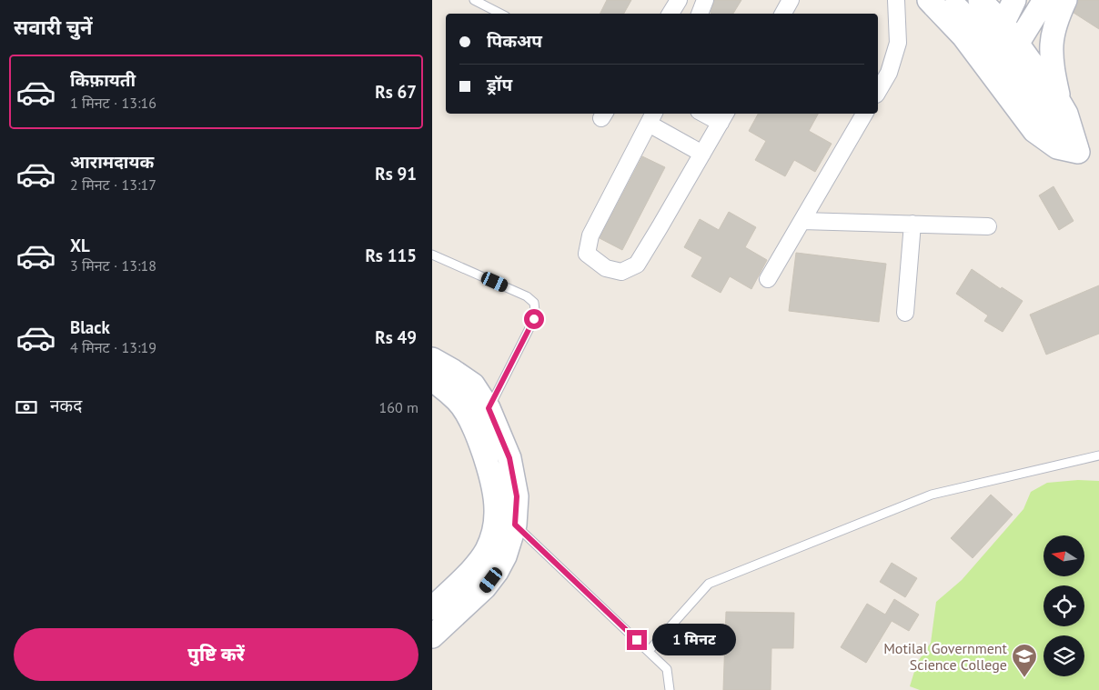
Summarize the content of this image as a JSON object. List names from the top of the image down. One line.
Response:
{"places":{"school or university":["Motilal Government Science College"]},"north":"left","page":{"heading":"सवारी चुनें","banner":["पिकअप","ड्रॉप"],"list":[{"name":"किफ़ायती","note":"1 मिनट · 13:16","value":"Rs 67"},{"name":"आरामदायक","note":"2 मिनट · 13:17","value":"Rs 91"},{"name":"XL","note":"3 मिनट · 13:18","value":"Rs 115"},{"name":"Black","note":"4 मिनट · 13:19","value":"Rs 49"}],"pay":["नकद","160 m"],"buttons":"पुष्टि करें","bubble":"1 मिनट"}}
